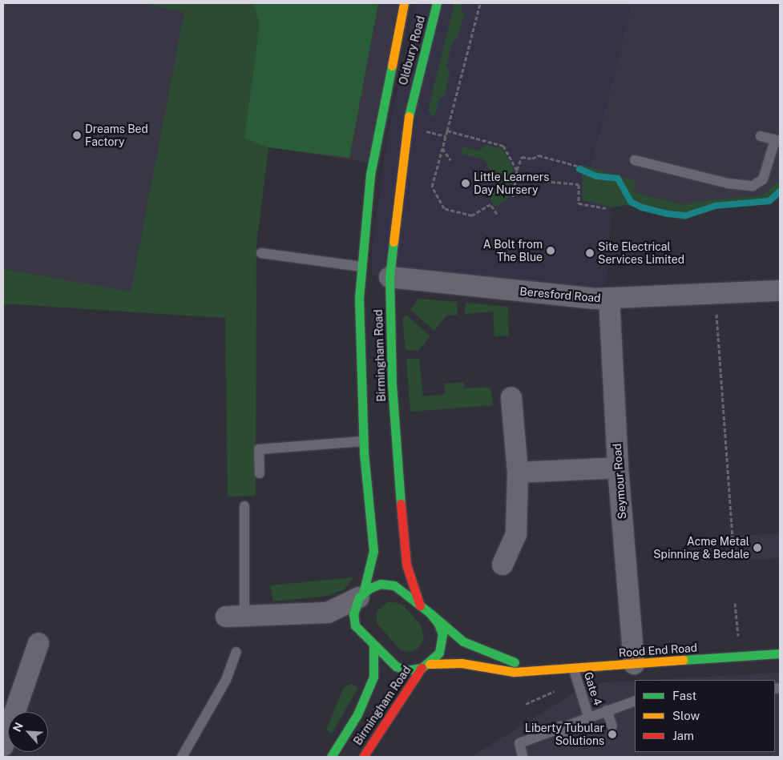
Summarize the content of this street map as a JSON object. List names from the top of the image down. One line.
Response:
{"streets":{"main road":["Oldbury Road","Birmingham Road","Rood End Road"],"street":["Beresford Road","Seymour Road"],"lane":["Gate 4"]},"crossings":[["Oldbury Road","Birmingham Road"],["Beresford Road","Birmingham Road"],["Beresford Road","Seymour Road"],["Birmingham Road","Rood End Road"],["Seymour Road","Rood End Road"],["Rood End Road","Gate 4"]],"places":["Dreams Bed Factory","Little Learners Day Nursery","A Bolt from The Blue","Site Electrical Services Limited","Acme Metal Spinning & Bedale","Liberty Tubular Solutions"],"legend":["Fast","Slow","Jam"],"north":"top left"}
